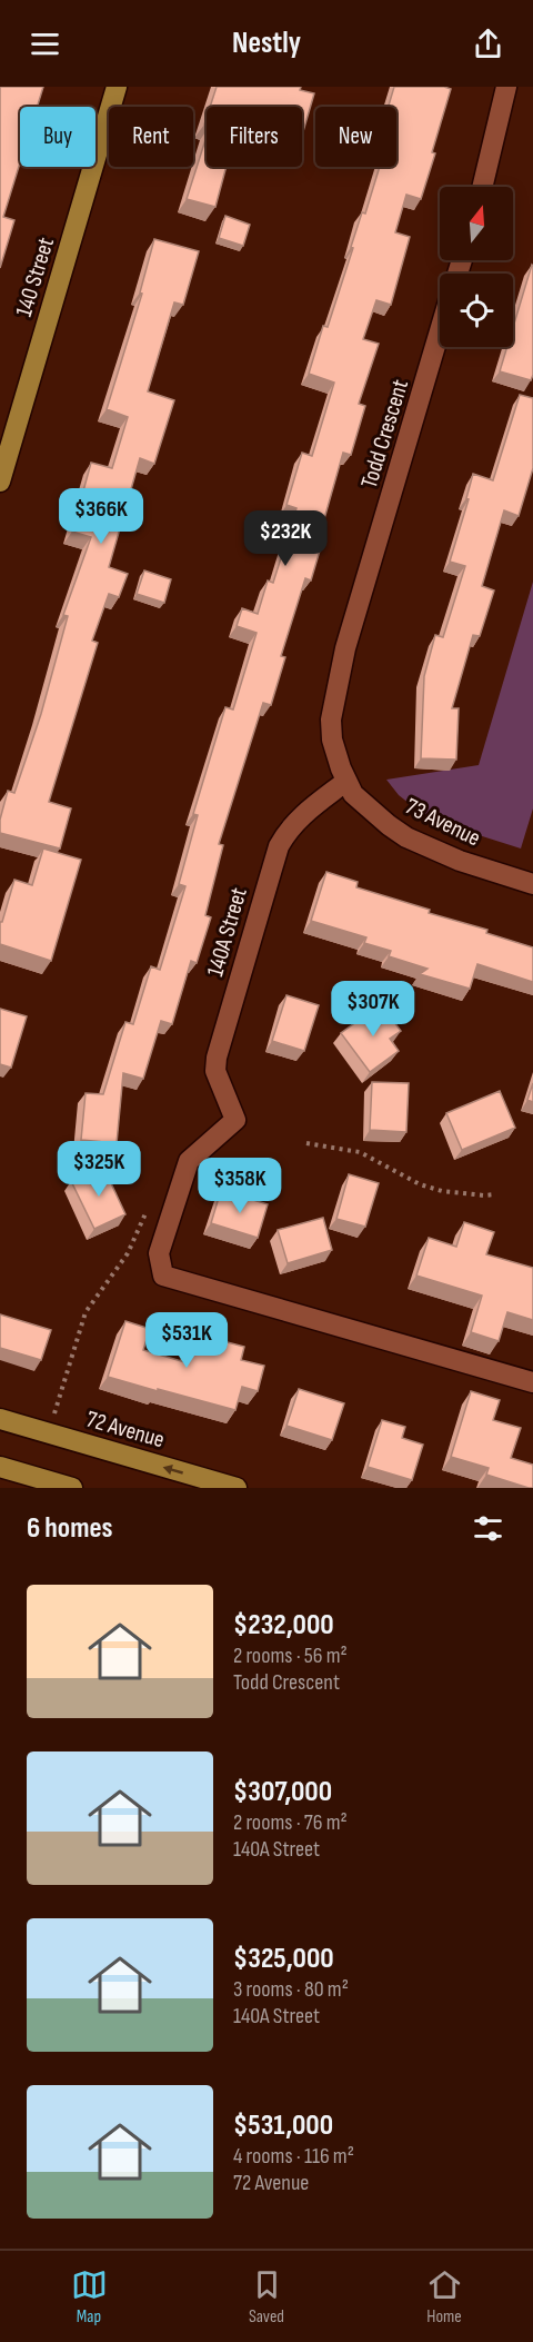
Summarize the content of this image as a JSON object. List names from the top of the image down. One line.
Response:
{"streets":{"main road":["140 Street","72 Avenue"],"street":["Todd Crescent","73 Avenue","140A Street"]},"crossings":[["Todd Crescent","73 Avenue"],["Todd Crescent","140A Street"],["73 Avenue","140A Street"]],"north":"top","page":{"header":"Nestly","chip":["Buy","Rent","Filters","New"],"price":["$366K","$232K","$307K","$325K","$358K","$531K"],"heading":"6 homes","list":[{"name":"$232,000","note":"2 rooms · 56 m² · Todd Crescent"},{"name":"$307,000","note":"2 rooms · 76 m² · 140A Street"},{"name":"$325,000","note":"3 rooms · 80 m² · 140A Street"},{"name":"$531,000","note":"4 rooms · 116 m² · 72 Avenue"}],"tabs":["Map","Saved","Home"]}}
